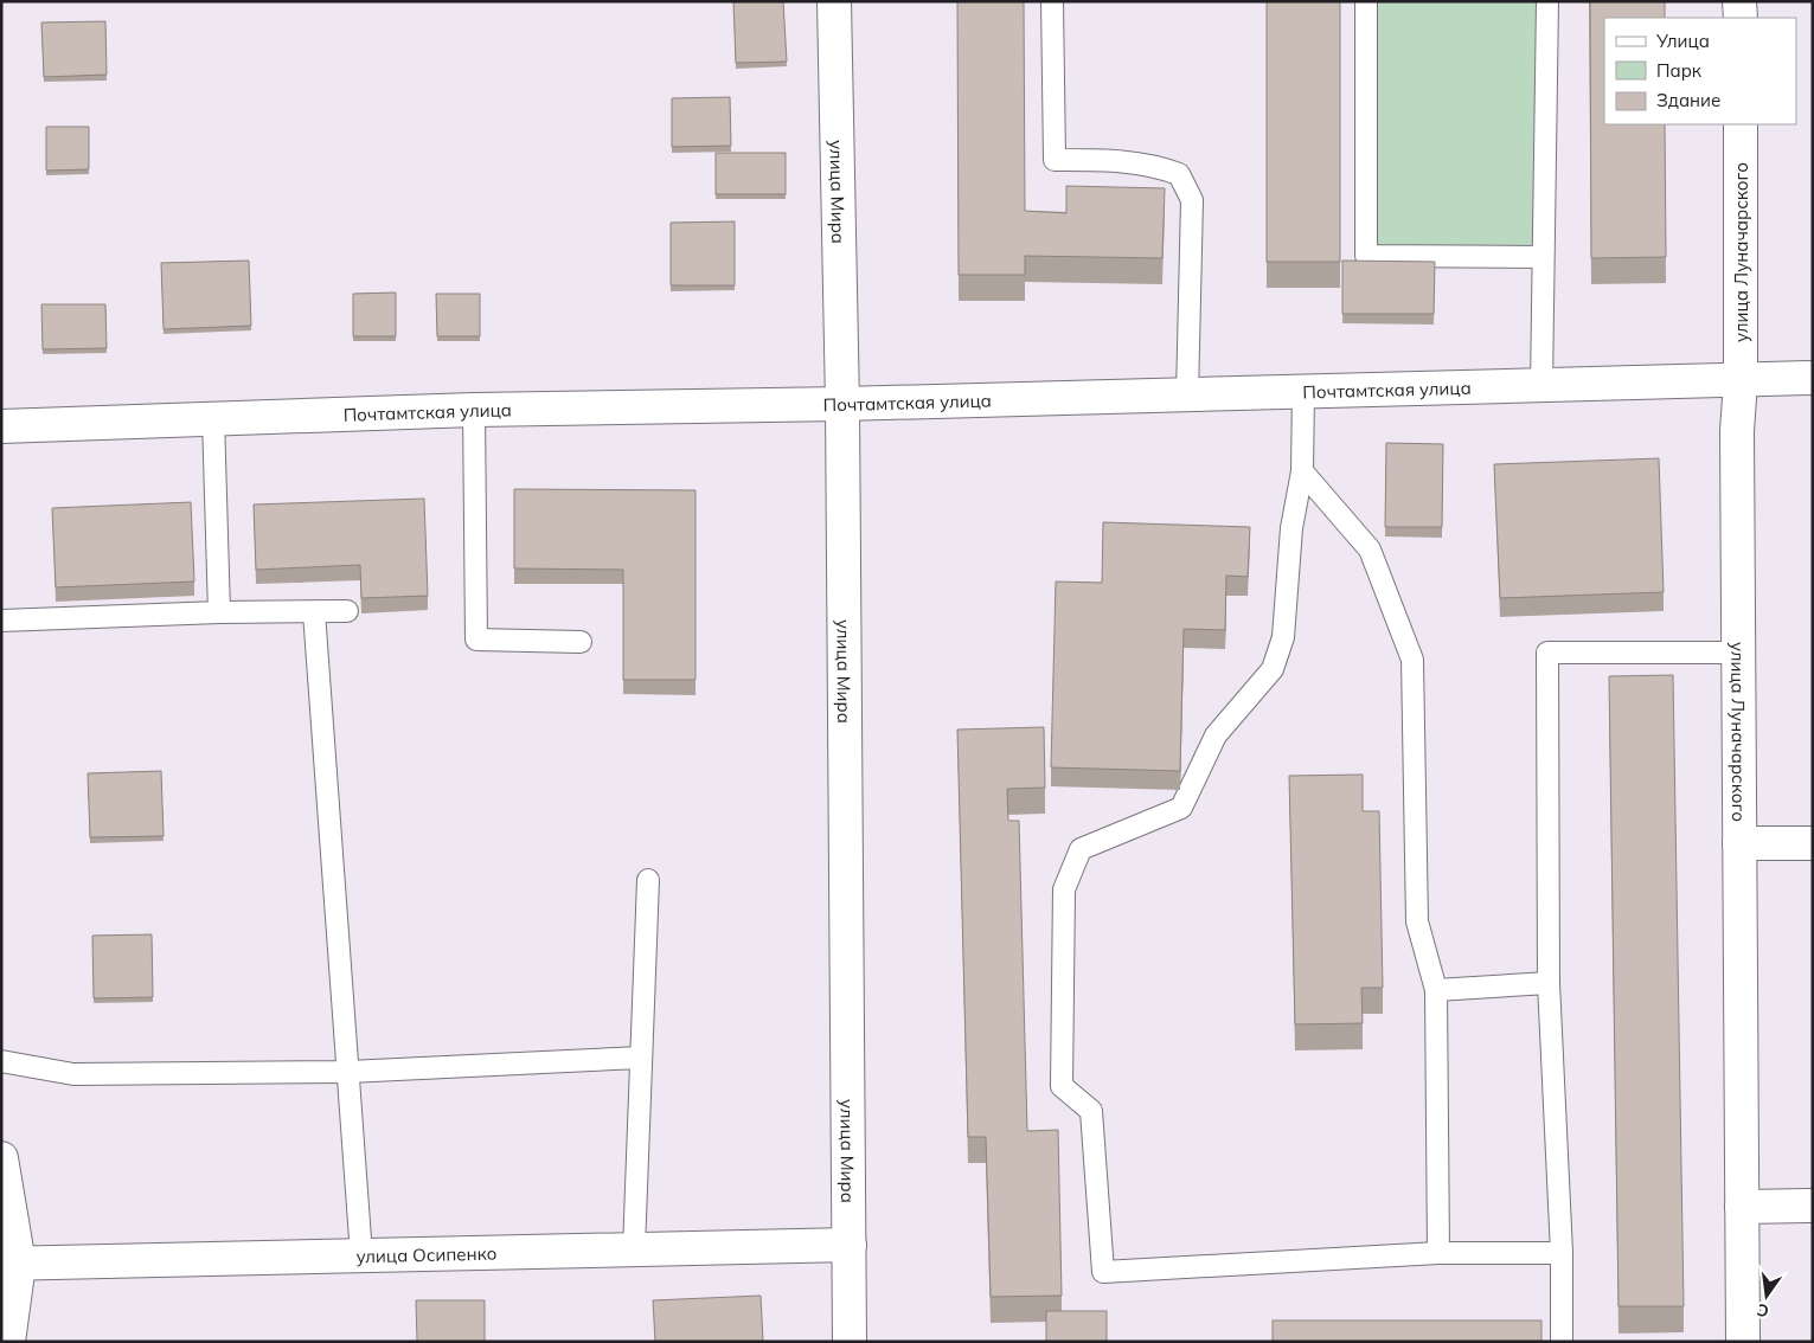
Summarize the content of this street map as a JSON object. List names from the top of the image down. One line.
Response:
{"streets":{"street":["улица Мира","улица Луначарского","Почтамтская улица","улица Осипенко"]},"crossings":[["улица Мира","Почтамтская улица"],["улица Мира","улица Осипенко"],["улица Луначарского","Почтамтская улица"]],"legend":["Улица","Парк","Здание"],"north":"bottom"}
